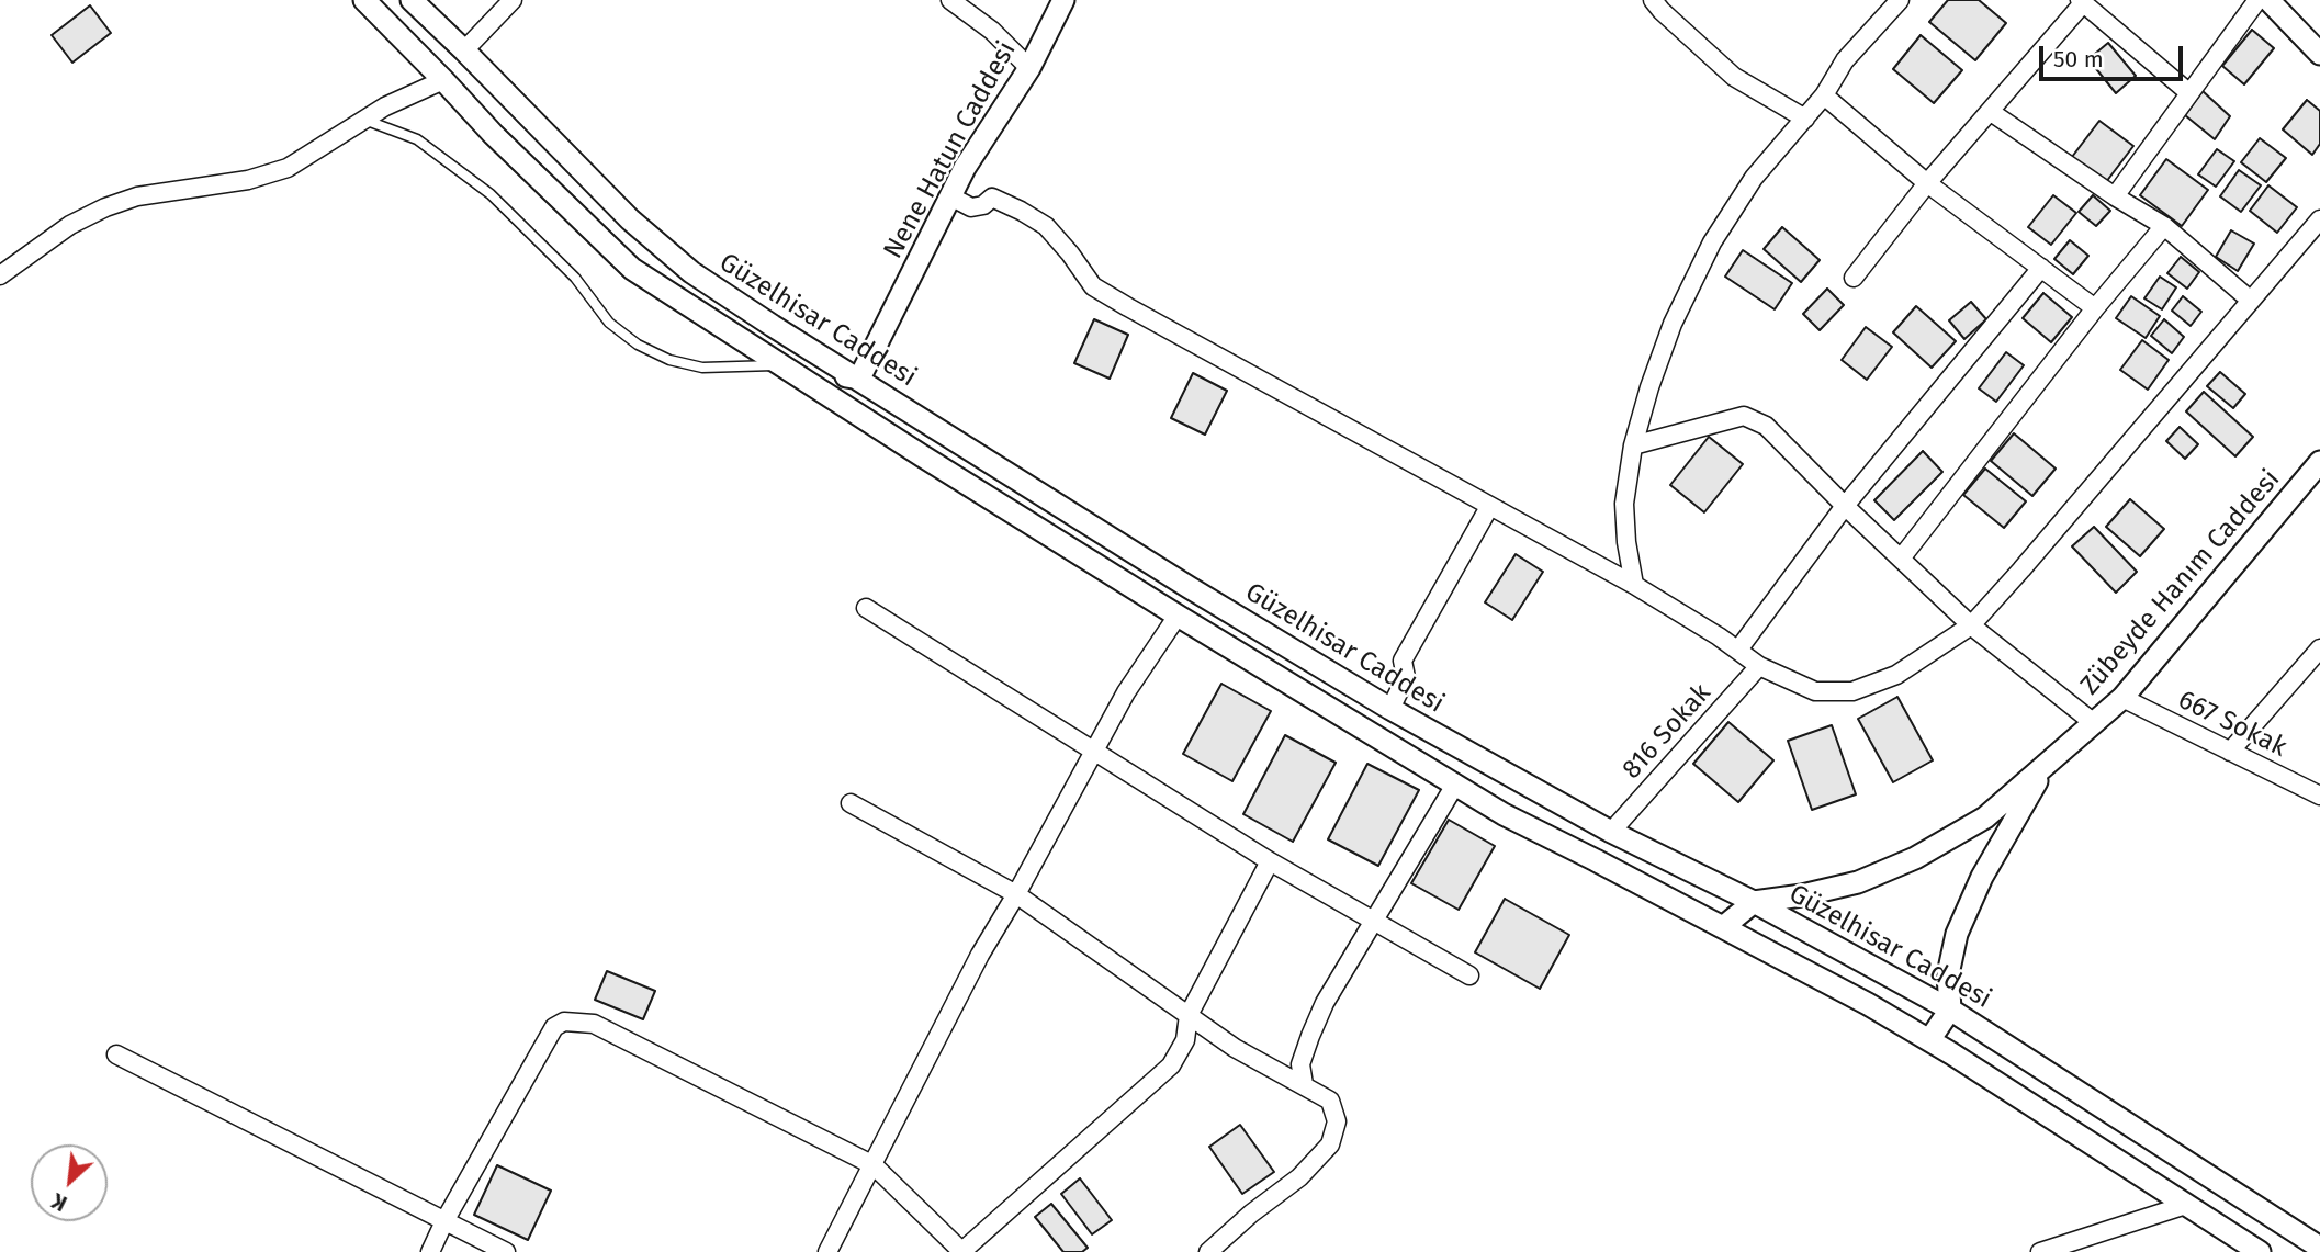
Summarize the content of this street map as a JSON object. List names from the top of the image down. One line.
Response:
{"streets":{"street":["Nene Hatun Caddesi","Güzelhisar Caddesi","Zübeyde Hanım Caddesi","667 Sokak","816 Sokak"]},"crossings":[["Nene Hatun Caddesi","Güzelhisar Caddesi"],["Güzelhisar Caddesi","Zübeyde Hanım Caddesi"],["Güzelhisar Caddesi","816 Sokak"],["Zübeyde Hanım Caddesi","667 Sokak"]],"scale_bar":"50 m","north":"bottom left"}
